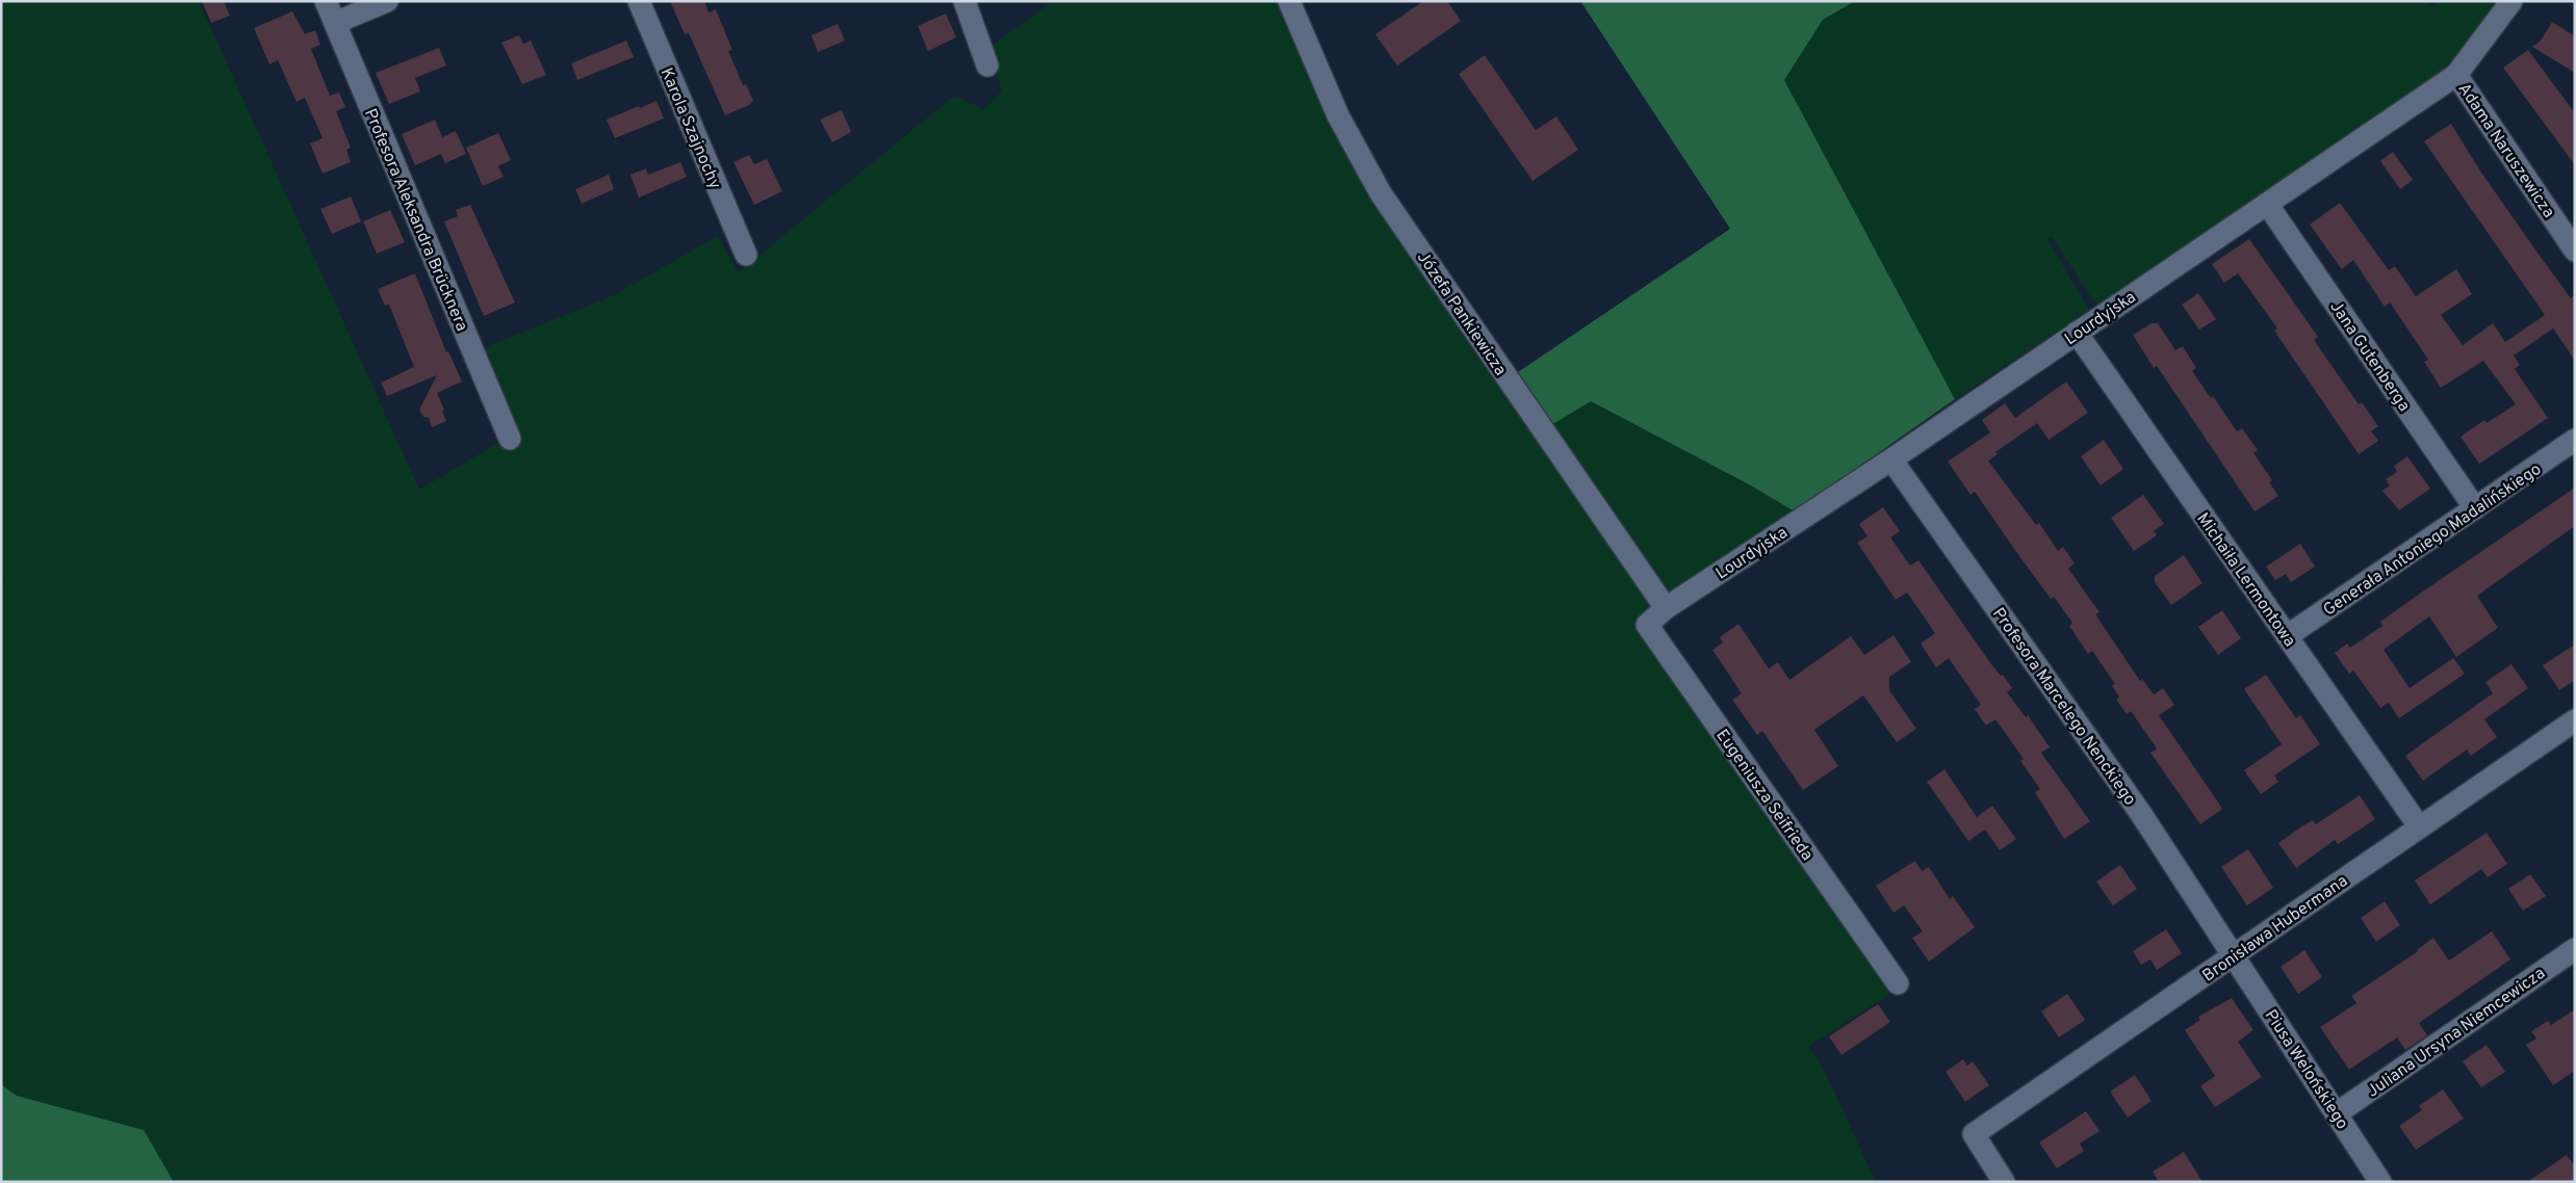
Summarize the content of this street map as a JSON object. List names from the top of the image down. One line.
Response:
{"streets":{"street":["Karola Szajnochy","Adama Naruszewicza","Profesora Aleksandra Brücknera","Józefa Pankiewicza","Lourdyjska","Jana Gutenberga","Generała Antoniego Madalińskiego","Michaiła Lermontowa","Profesora Marcelego Nenckiego","Eugeniusza Seifrieda","Bronisława Hubermana","Juliana Ursyna Niemcewicza","Piusa Welońskiego"]},"crossings":[["Adama Naruszewicza","Lourdyjska"],["Józefa Pankiewicza","Lourdyjska"],["Józefa Pankiewicza","Eugeniusza Seifrieda"],["Lourdyjska","Jana Gutenberga"],["Lourdyjska","Michaiła Lermontowa"],["Lourdyjska","Profesora Marcelego Nenckiego"],["Lourdyjska","Eugeniusza Seifrieda"],["Jana Gutenberga","Generała Antoniego Madalińskiego"],["Generała Antoniego Madalińskiego","Michaiła Lermontowa"],["Michaiła Lermontowa","Bronisława Hubermana"],["Profesora Marcelego Nenckiego","Bronisława Hubermana"],["Profesora Marcelego Nenckiego","Piusa Welońskiego"],["Bronisława Hubermana","Piusa Welońskiego"],["Juliana Ursyna Niemcewicza","Piusa Welońskiego"]]}
